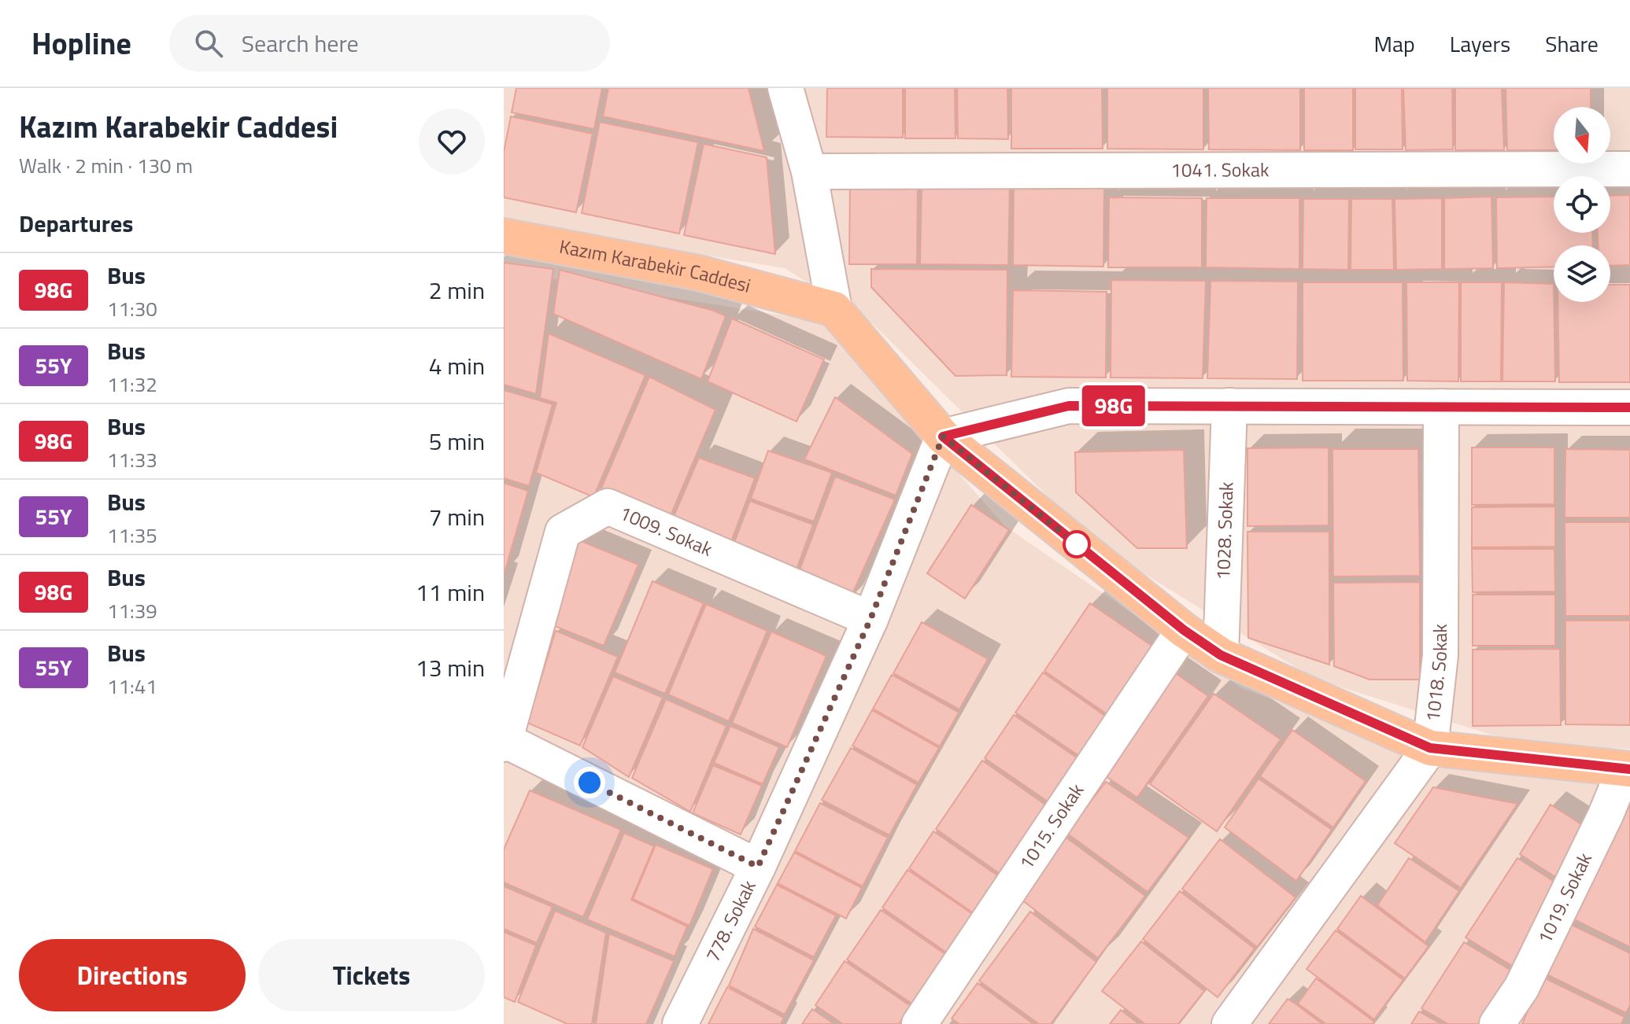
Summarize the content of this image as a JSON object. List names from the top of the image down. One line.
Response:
{"streets":{"main road":["Kazım Karabekir Caddesi"],"street":["1041. Sokak","1028. Sokak","1009. Sokak","1018. Sokak","1015. Sokak","1019. Sokak","778. Sokak"]},"crossings":[["1009. Sokak","778. Sokak"]],"lines":["bus line 98G"],"north":"bottom","page":{"header":"Hopline","search":"Search here","nav":["Map","Layers","Share"],"heading":[["Kazım Karabekir Caddesi","Walk · 2 min · 130 m"],"Departures"],"on_map":"98G","list":[{"mark":"98G","name":"Bus","note":"11:30","value":"2 min"},{"mark":"55Y","name":"Bus","note":"11:32","value":"4 min"},{"mark":"98G","name":"Bus","note":"11:33","value":"5 min"},{"mark":"55Y","name":"Bus","note":"11:35","value":"7 min"},{"mark":"98G","name":"Bus","note":"11:39","value":"11 min"},{"mark":"55Y","name":"Bus","note":"11:41","value":"13 min"}],"buttons":["Directions","Tickets"]}}
